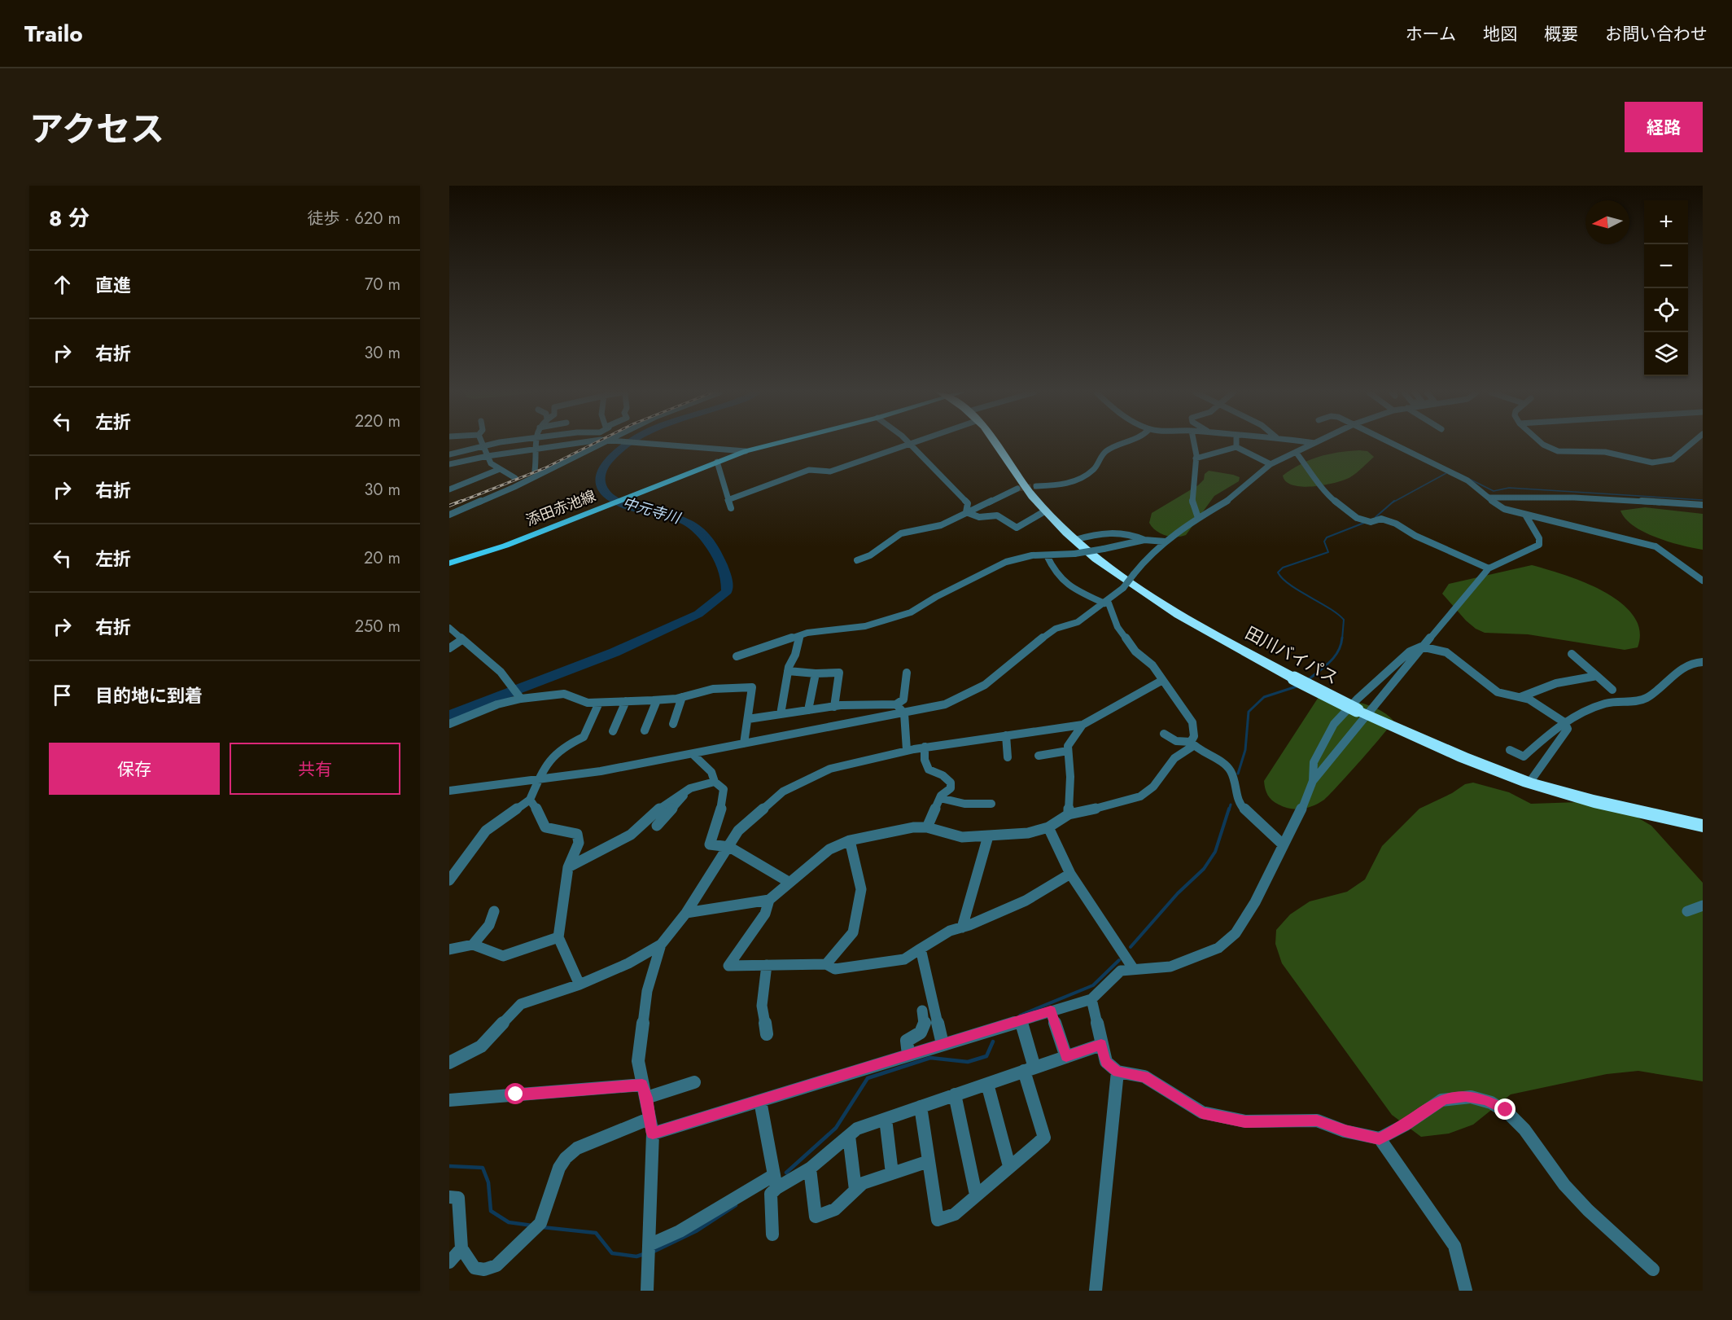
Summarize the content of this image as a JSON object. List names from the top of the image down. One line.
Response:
{"streets":{"highway":["田川バイパス"],"main road":["添田赤池線"]},"water":["中元寺川"],"north":"left","page":{"header":"Trailo","nav":["ホーム","地図","概要","お問い合わせ"],"title":"アクセス","buttons":["経路",["保存","共有"]],"heading":["8 分","徒歩 · 620 m"],"map_buttons":["+","−"],"list":[["直進","70 m"],["右折","30 m"],["左折","220 m"],["右折","30 m"],["左折","20 m"],["右折","250 m"],"目的地に到着"]}}
